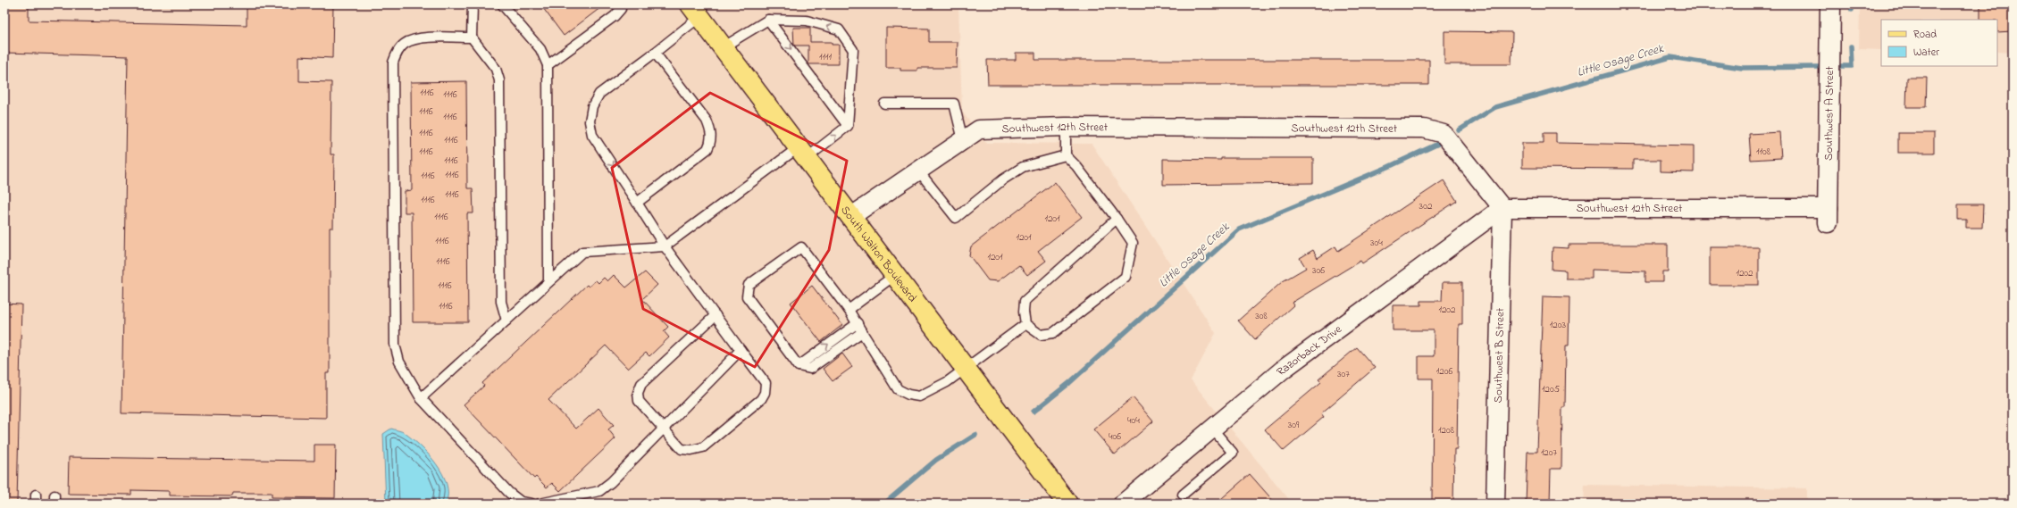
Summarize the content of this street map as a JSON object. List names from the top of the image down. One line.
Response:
{"streets":{"main road":["South Walton Boulevard"],"street":["Southwest A Street","Southwest 12th Street","Razorback Drive","Southwest B Street"]},"crossings":[["Southwest A Street","Southwest 12th Street"],["Southwest 12th Street","South Walton Boulevard"],["Southwest 12th Street","Razorback Drive"],["Southwest 12th Street","Southwest B Street"],["Razorback Drive","Southwest B Street"]],"water":["Little Osage Creek"],"house_numbers":["1111","1116","1116","1116","1116","1116","1116","1116","1108","1116","1116","1116","1116","1116","302","1116","1201","1201","1116","304","1201","1116","306","1202","1116","1116","1202","308","1203","1206","307","1205","404","309","1208","406","1207"],"legend":["Road","Water"]}
